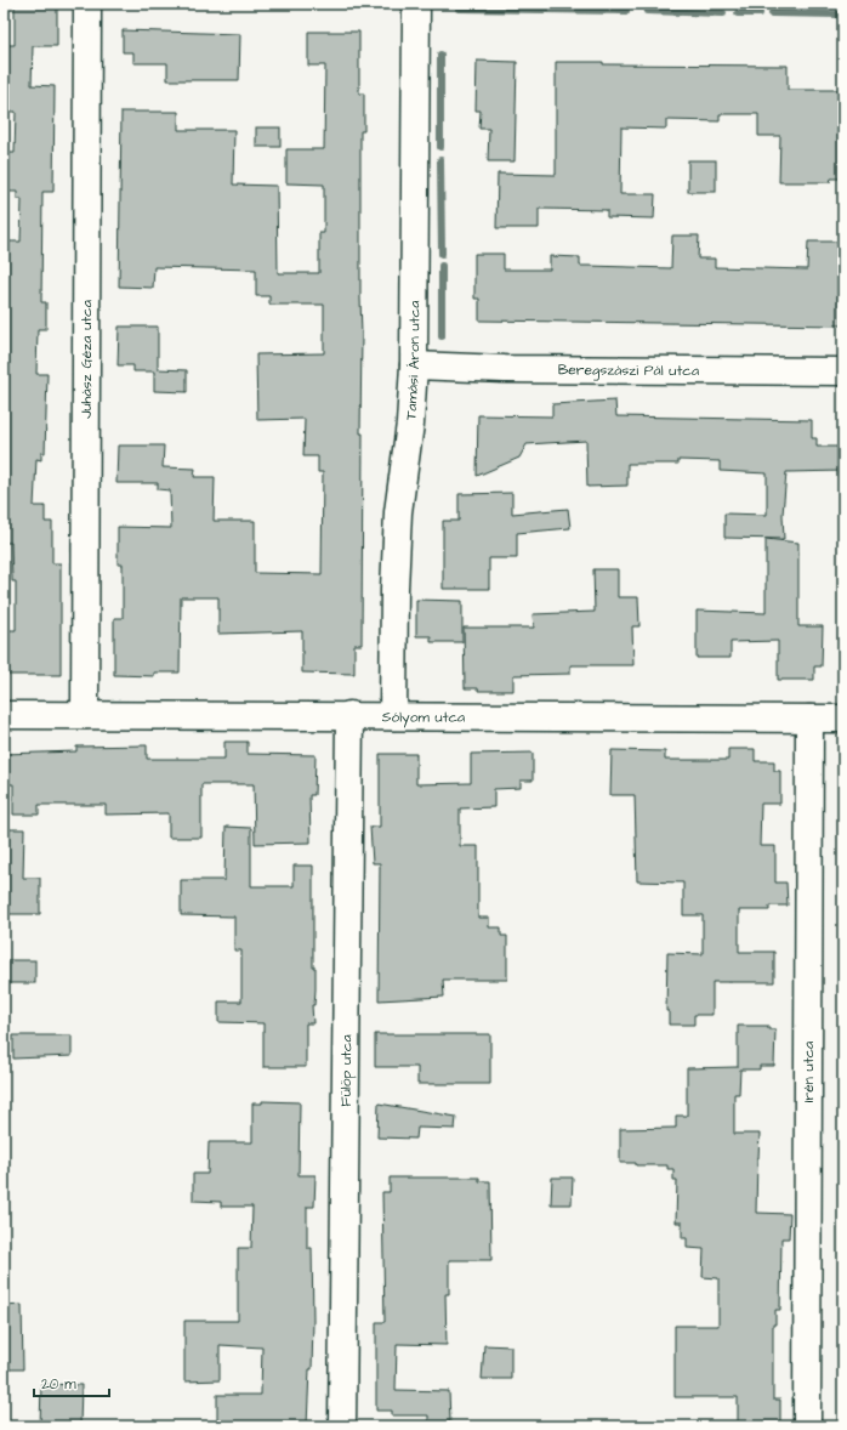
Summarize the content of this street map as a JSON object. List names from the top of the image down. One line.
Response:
{"streets":{"street":["Juhász Géza utca","Tamási Áron utca","Beregszászi Pál utca","Sólyom utca","Fülöp utca","Irén utca"]},"crossings":[["Juhász Géza utca","Sólyom utca"],["Tamási Áron utca","Beregszászi Pál utca"],["Tamási Áron utca","Sólyom utca"],["Sólyom utca","Fülöp utca"],["Sólyom utca","Irén utca"]],"scale_bar":"20 m"}
